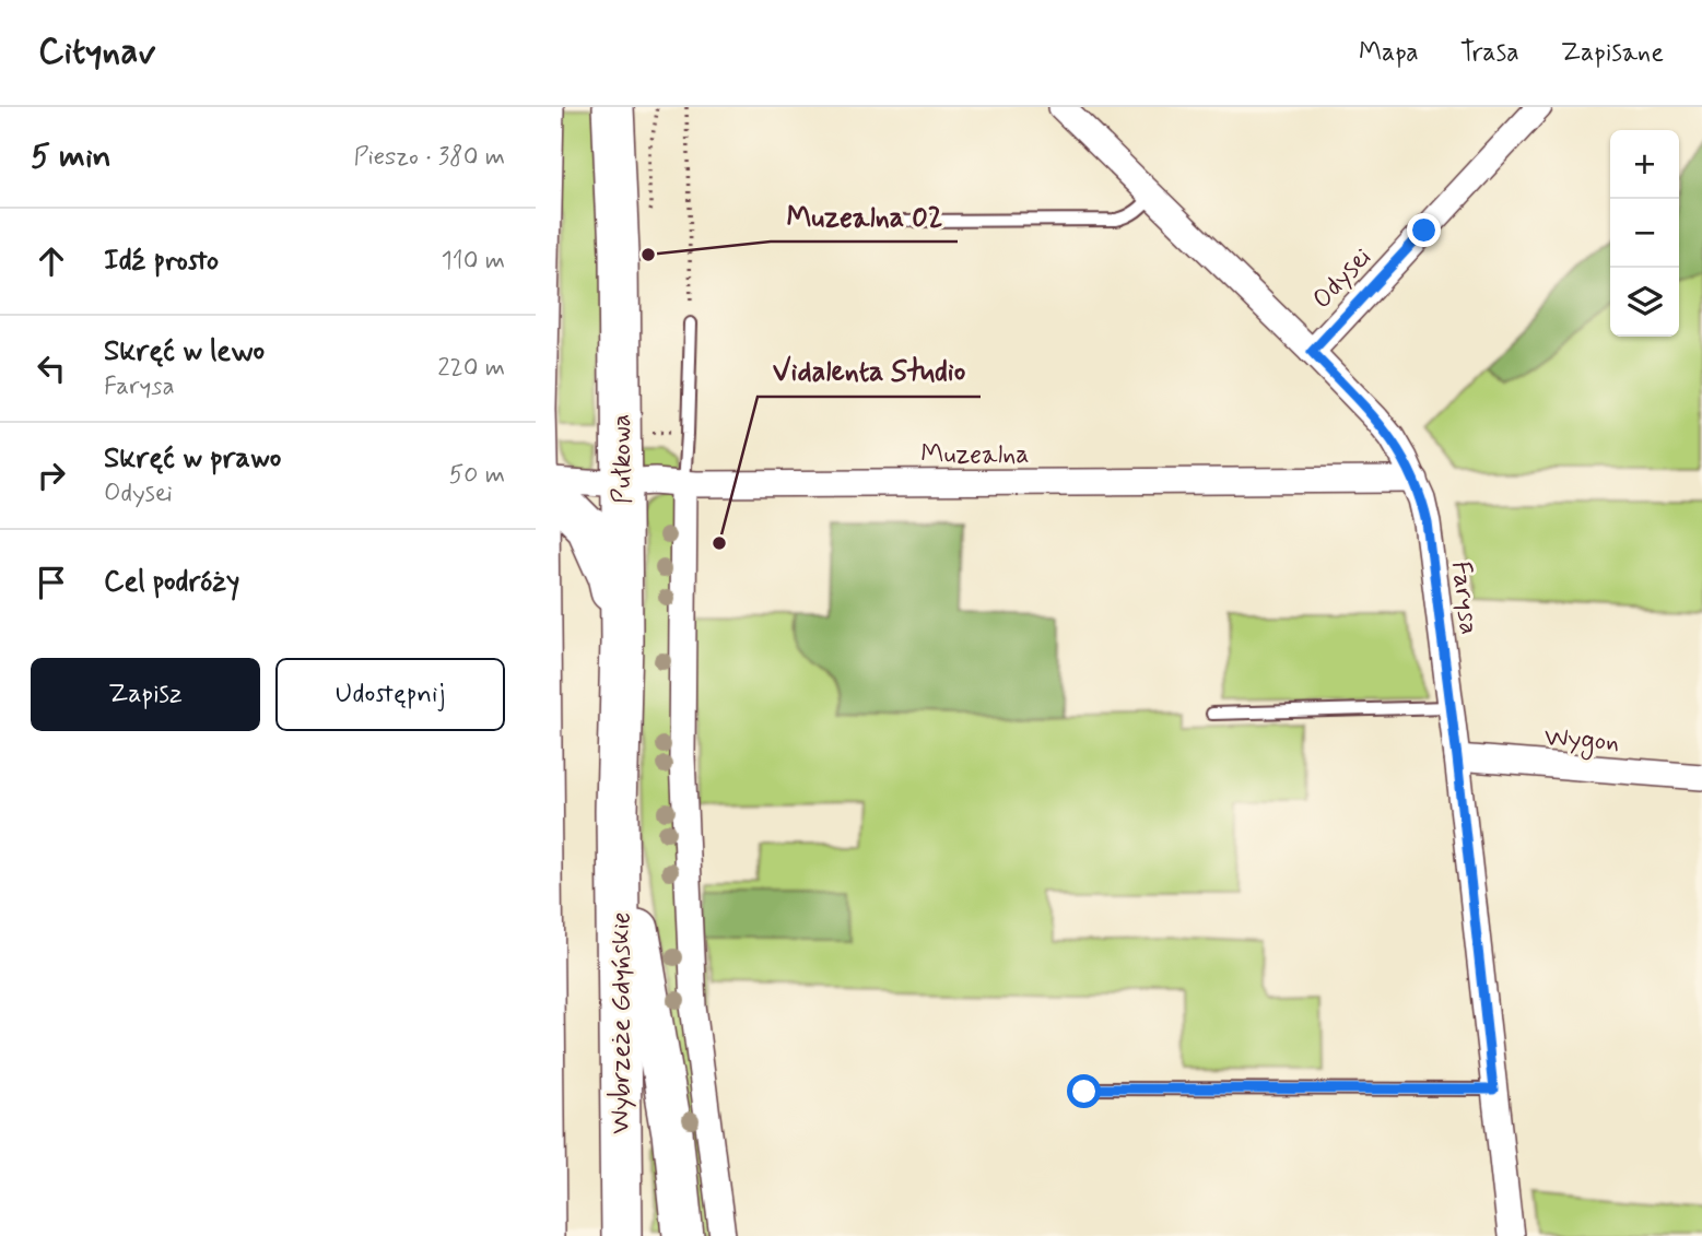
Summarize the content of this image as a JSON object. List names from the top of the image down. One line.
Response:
{"streets":{"highway":["Pułkowa","Wybrzeże Gdyńskie"],"street":["Odysei","Muzealna","Farysa","Wygon"]},"crossings":[["Odysei","Farysa"],["Muzealna","Pułkowa"],["Muzealna","Farysa"],["Pułkowa","Wybrzeże Gdyńskie"],["Farysa","Wygon"]],"places":["Muzealna 02","Vidalenta Studio"],"page":{"header":"Citynav","nav":["Mapa","Trasa","Zapisane"],"heading":["5 min","Pieszo · 380 m"],"map_buttons":["+","−"],"list":[["Idź prosto","110 m"],["Skręć w lewo","Farysa","220 m"],["Skręć w prawo","Odysei","50 m"],"Cel podróży"],"buttons":["Zapisz","Udostępnij"]}}
